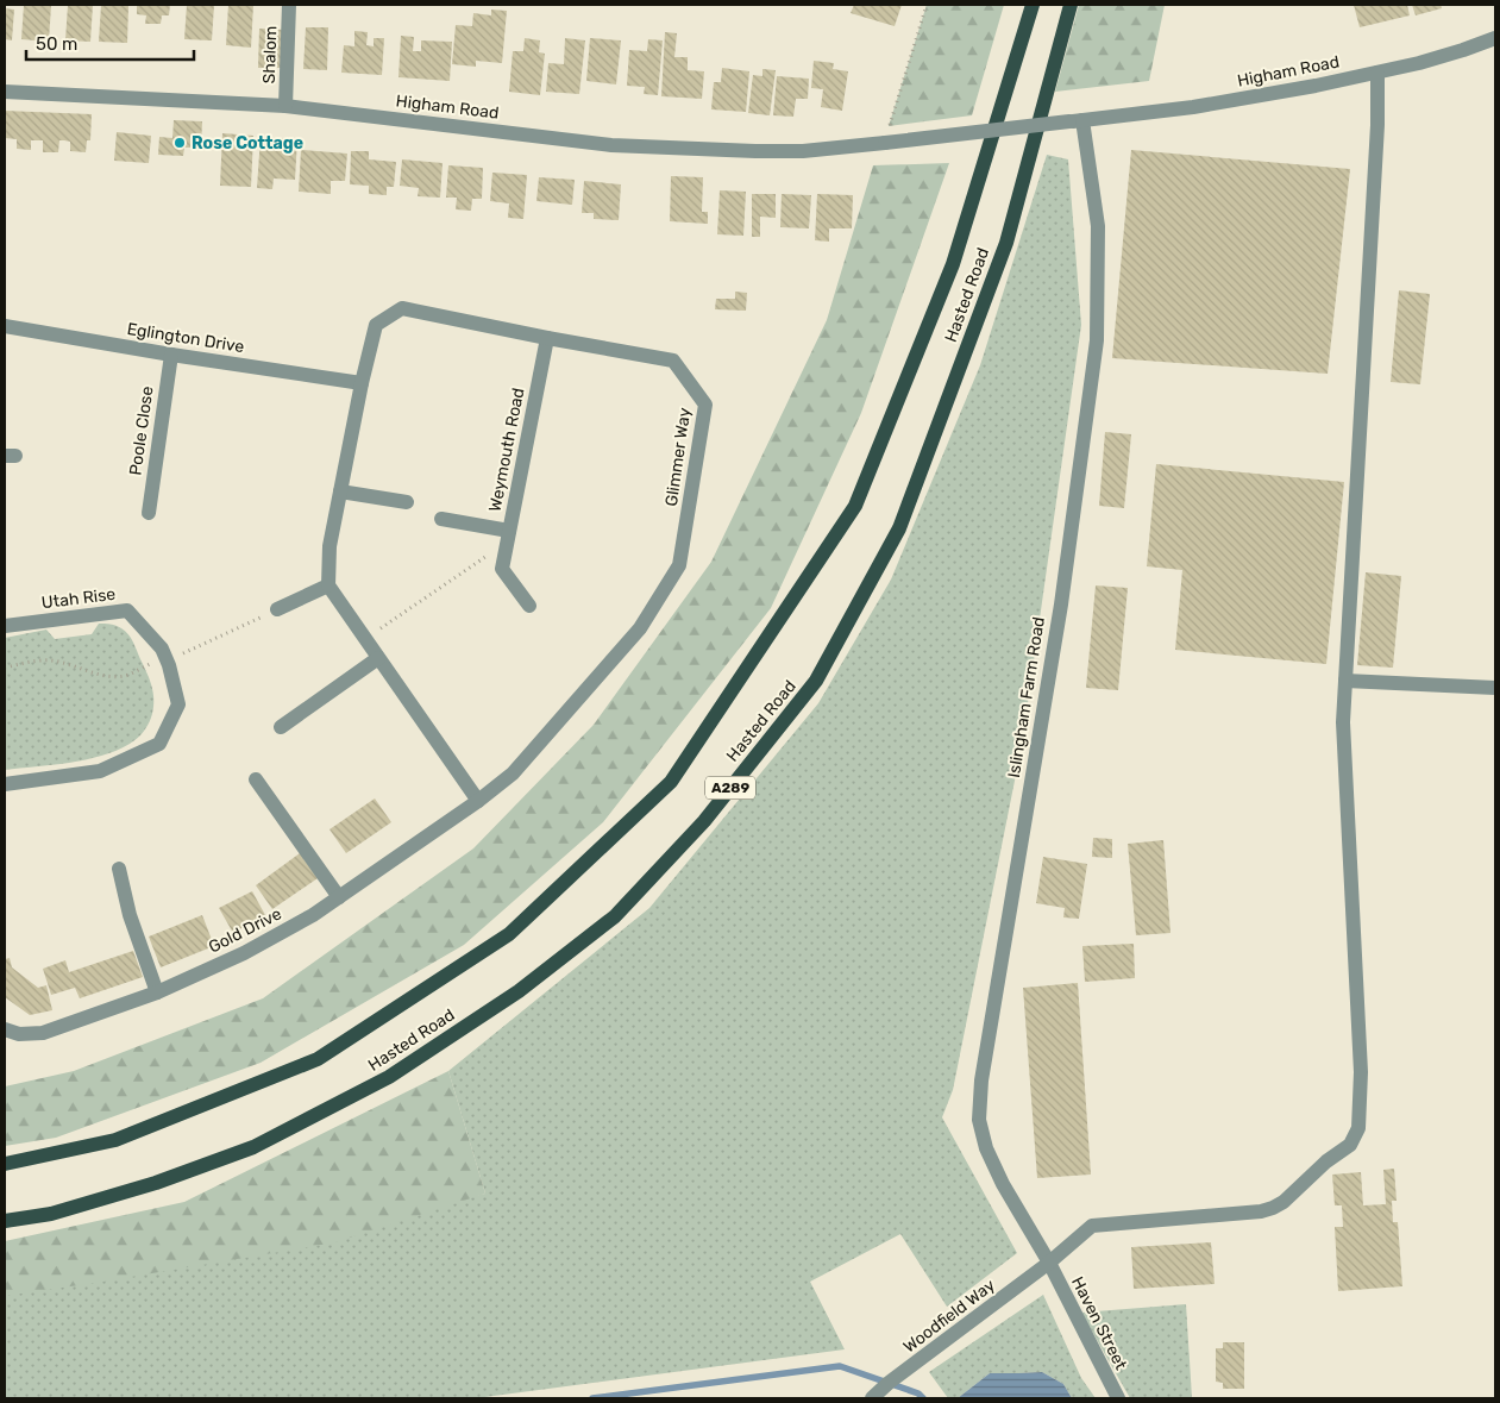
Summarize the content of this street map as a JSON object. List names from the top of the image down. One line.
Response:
{"streets":{"main road":["Hasted Road","A289"],"street":["Shalom","Higham Road","Eglington Drive","Poole Close","Weymouth Road","Glimmer Way","Utah Rise","Islingham Farm Road","Gold Drive","Woodfield Way","Haven Street"]},"crossings":[["Shalom","Higham Road"],["Higham Road","Islingham Farm Road"],["Higham Road","Woodfield Way"],["Eglington Drive","Poole Close"],["Eglington Drive","Glimmer Way"],["Weymouth Road","Glimmer Way"],["Glimmer Way","Gold Drive"],["Islingham Farm Road","Woodfield Way"],["Islingham Farm Road","Haven Street"],["Woodfield Way","Haven Street"]],"places":["Rose Cottage"],"scale_bar":"50 m"}
